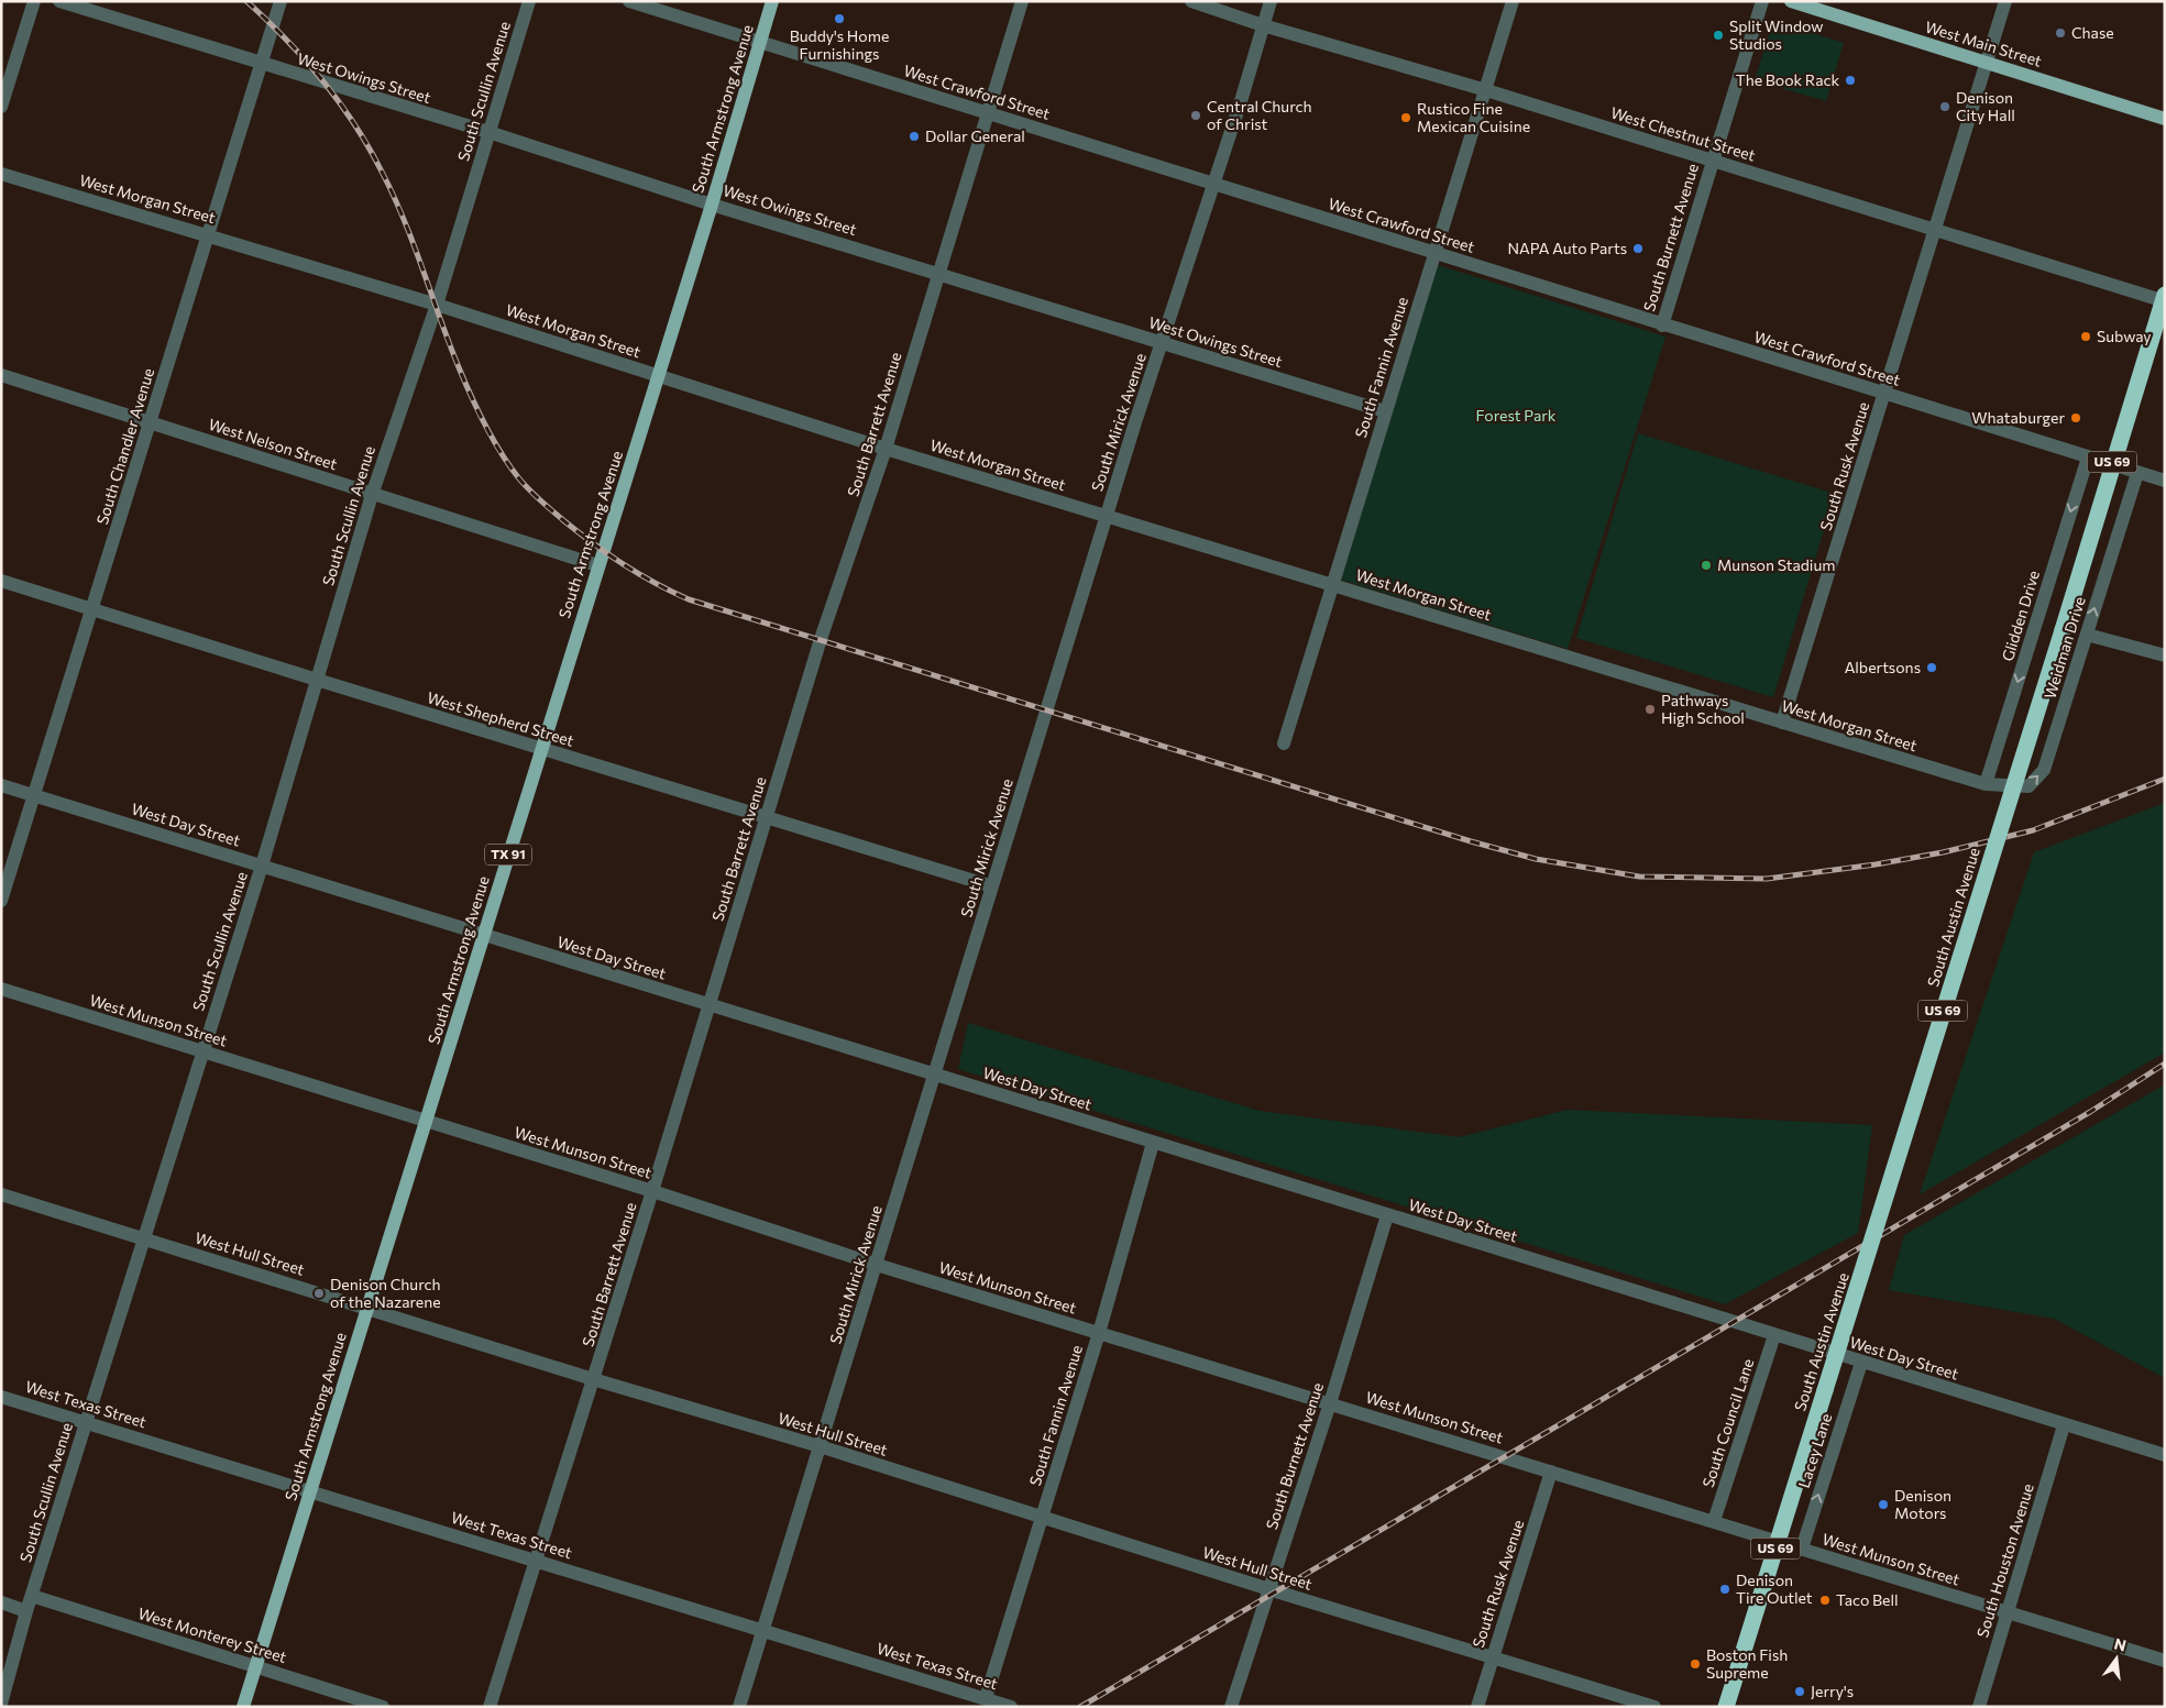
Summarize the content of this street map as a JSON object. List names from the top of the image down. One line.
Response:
{"streets":{"highway":["US 69","South Austin Avenue"],"main road":["West Main Street","South Armstrong Avenue","TX 91"],"street":["West Owings Street","South Scullin Avenue","West Crawford Street","West Chestnut Street","West Morgan Street","South Burnett Avenue","South Fannin Avenue","South Mirick Avenue","South Barrett Avenue","West Nelson Street","South Chandler Avenue","South Rusk Avenue","Glidden Drive","Weidman Drive","West Shepherd Street","West Day Street","West Munson Street","West Hull Street","West Texas Street","South Council Lane","Lacey Lane","South Houston Avenue","West Monterey Street"]},"crossings":[["West Main Street","South Rusk Avenue"],["West Owings Street","South Scullin Avenue"],["West Owings Street","South Armstrong Avenue"],["West Owings Street","South Fannin Avenue"],["West Owings Street","South Mirick Avenue"],["West Owings Street","South Barrett Avenue"],["West Owings Street","South Chandler Avenue"],["South Scullin Avenue","West Morgan Street"],["South Scullin Avenue","West Nelson Street"],["South Scullin Avenue","West Shepherd Street"],["South Scullin Avenue","West Day Street"],["South Scullin Avenue","West Munson Street"],["South Scullin Avenue","West Hull Street"],["South Scullin Avenue","West Texas Street"],["South Scullin Avenue","West Monterey Street"],["West Crawford Street","South Armstrong Avenue"],["West Crawford Street","South Burnett Avenue"],["West Crawford Street","South Fannin Avenue"],["West Crawford Street","South Mirick Avenue"],["West Crawford Street","South Barrett Avenue"],["West Crawford Street","South Rusk Avenue"],["West Crawford Street","Glidden Drive"],["West Crawford Street","Weidman Drive"],["West Crawford Street","South Austin Avenue"],["South Armstrong Avenue","West Morgan Street"],["South Armstrong Avenue","West Nelson Street"],["South Armstrong Avenue","West Shepherd Street"],["South Armstrong Avenue","West Day Street"],["South Armstrong Avenue","West Munson Street"],["South Armstrong Avenue","West Hull Street"],["South Armstrong Avenue","West Texas Street"],["South Armstrong Avenue","West Monterey Street"],["West Chestnut Street","South Burnett Avenue"],["West Chestnut Street","South Fannin Avenue"],["West Chestnut Street","South Mirick Avenue"],["West Chestnut Street","South Rusk Avenue"],["West Chestnut Street","South Austin Avenue"],["West Morgan Street","South Fannin Avenue"],["West Morgan Street","South Mirick Avenue"],["West Morgan Street","South Barrett Avenue"],["West Morgan Street","South Chandler Avenue"],["West Morgan Street","South Rusk Avenue"],["West Morgan Street","Glidden Drive"],["West Morgan Street","Weidman Drive"],["South Burnett Avenue","West Day Street"],["South Burnett Avenue","West Munson Street"],["South Burnett Avenue","West Hull Street"],["South Fannin Avenue","West Day Street"],["South Fannin Avenue","West Munson Street"],["South Fannin Avenue","West Hull Street"],["South Fannin Avenue","West Texas Street"],["South Mirick Avenue","West Shepherd Street"],["South Mirick Avenue","West Day Street"],["South Mirick Avenue","West Munson Street"],["South Mirick Avenue","West Hull Street"],["South Mirick Avenue","West Texas Street"],["South Barrett Avenue","West Shepherd Street"],["South Barrett Avenue","West Day Street"],["South Barrett Avenue","West Munson Street"],["South Barrett Avenue","West Hull Street"],["South Barrett Avenue","West Texas Street"],["West Nelson Street","South Chandler Avenue"],["South Chandler Avenue","West Shepherd Street"],["South Chandler Avenue","West Day Street"],["South Rusk Avenue","West Munson Street"],["South Rusk Avenue","West Hull Street"],["Glidden Drive","Weidman Drive"],["West Day Street","South Council Lane"],["West Day Street","Lacey Lane"],["West Day Street","South Houston Avenue"],["South Austin Avenue","West Munson Street"],["West Munson Street","South Council Lane"],["West Munson Street","Lacey Lane"],["West Munson Street","South Houston Avenue"]],"one_way":["Glidden Drive","Weidman Drive","Lacey Lane"],"parks":["Forest Park"],"places":["Buddy's Home Furnishings","Chase","Split Window Studios","The Book Rack","Denison City Hall","Central Church of Christ","Rustico Fine Mexican Cuisine","Dollar General","NAPA Auto Parts","Subway","Whataburger","Munson Stadium","Albertsons","Pathways High School","Denison Church of the Nazarene","Denison Motors","Denison Tire Outlet","Taco Bell","Boston Fish Supreme","Jerry's"],"north":"top"}
